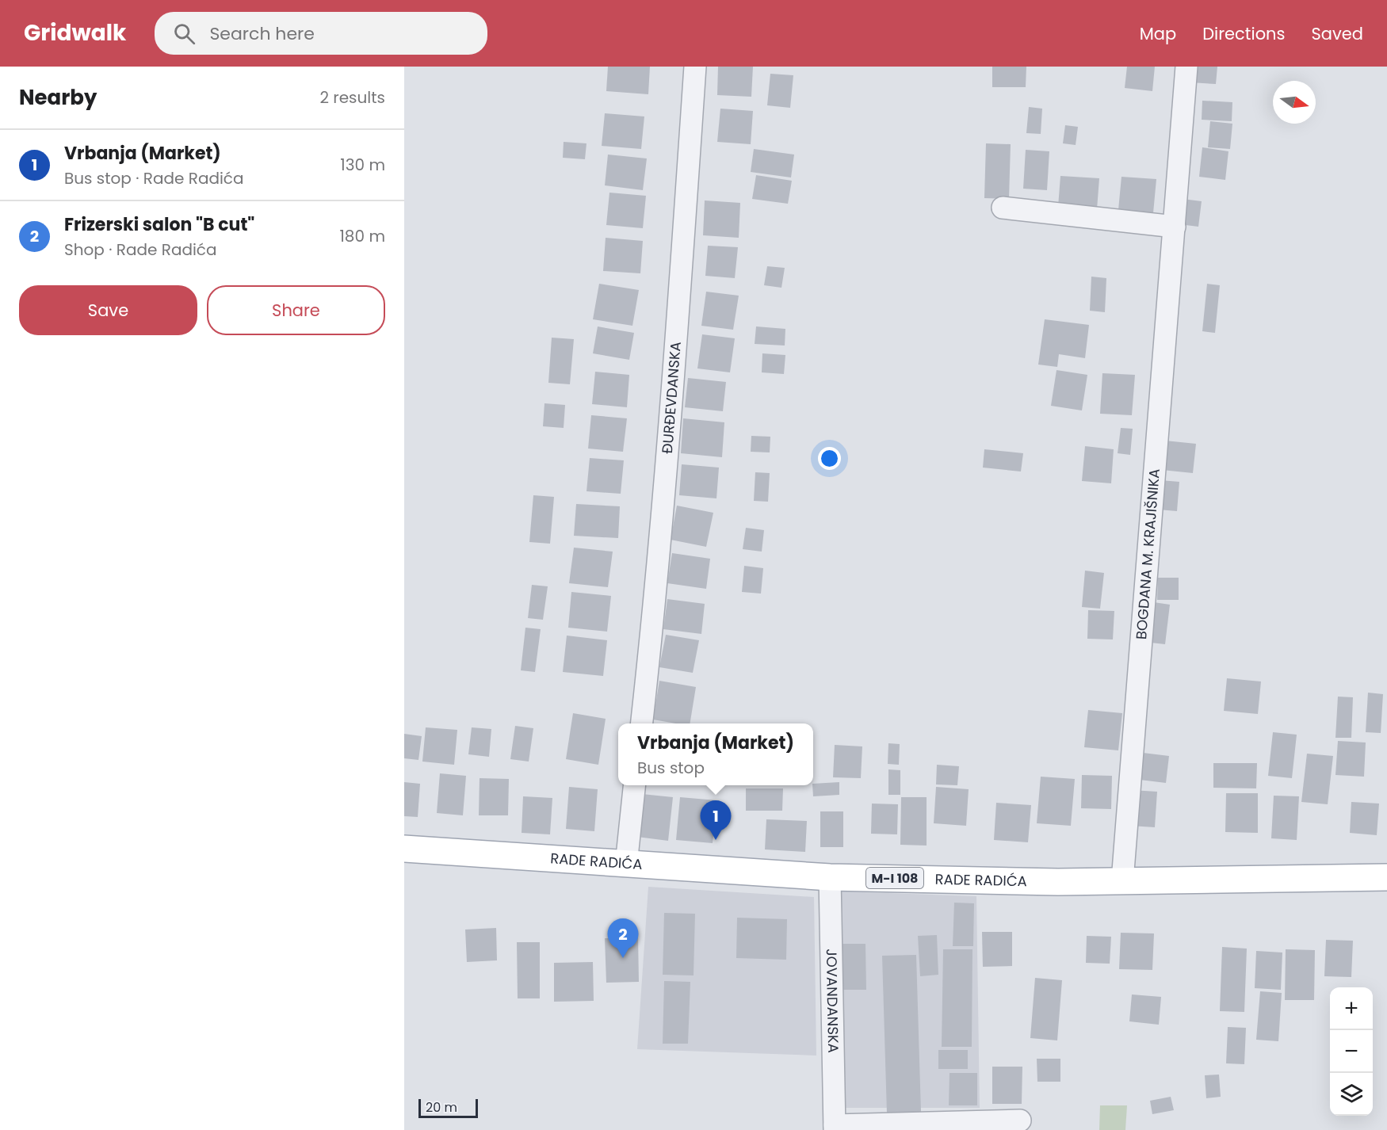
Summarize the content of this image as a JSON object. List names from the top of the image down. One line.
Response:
{"streets":{"main road":["RADE RADIĆA","M-I 108"],"street":["ĐURĐEVDANSKA","BOGDANA M. KRAJIŠNIKA","JOVANDANSKA"]},"crossings":[["BOGDANA M. KRAJIŠNIKA","RADE RADIĆA"],["RADE RADIĆA","JOVANDANSKA"]],"scale_bar":"20 m","north":"right","page":{"header":"Gridwalk","search":"Search here","nav":["Map","Directions","Saved"],"heading":["Nearby","2 results"],"list":[{"mark":"1","name":"Vrbanja (Market)","note":"Bus stop · Rade Radića","value":"130 m"},{"mark":"2","name":"Frizerski salon \"B cut\"","note":"Shop · Rade Radića","value":"180 m"}],"buttons":["Save","Share"],"popup":["Vrbanja (Market)","Bus stop"],"pins":["1","2"],"map_buttons":["+","−"],"scale":"20 m"}}
